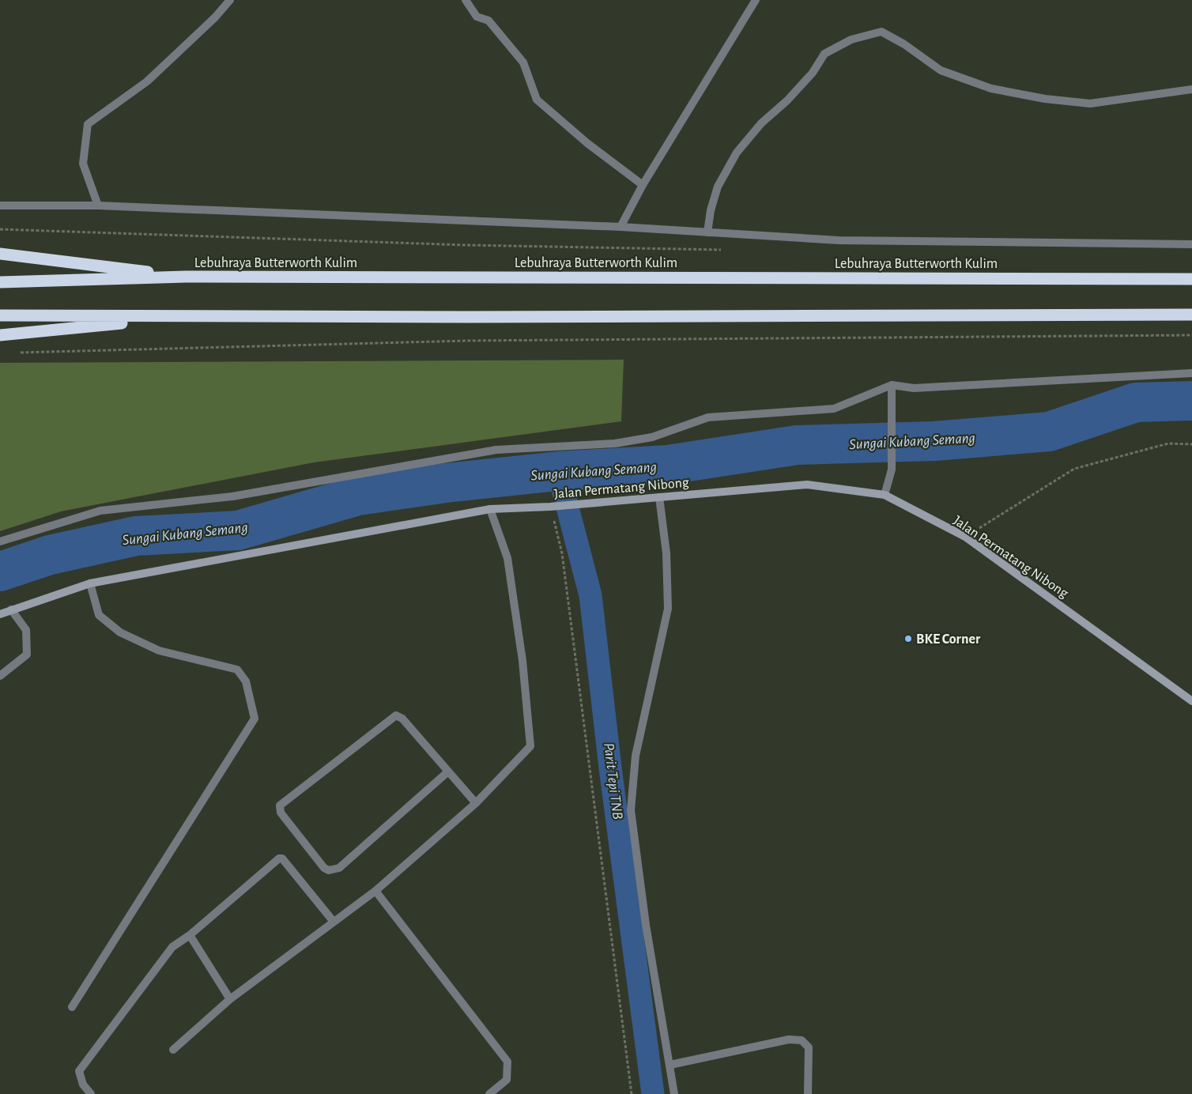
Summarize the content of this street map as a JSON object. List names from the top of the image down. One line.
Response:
{"streets":{"highway":["Lebuhraya Butterworth Kulim"],"main road":["Jalan Permatang Nibong"]},"water":["Sungai Kubang Semang","Parit Tepi TNB"],"places":["BKE Corner"]}
